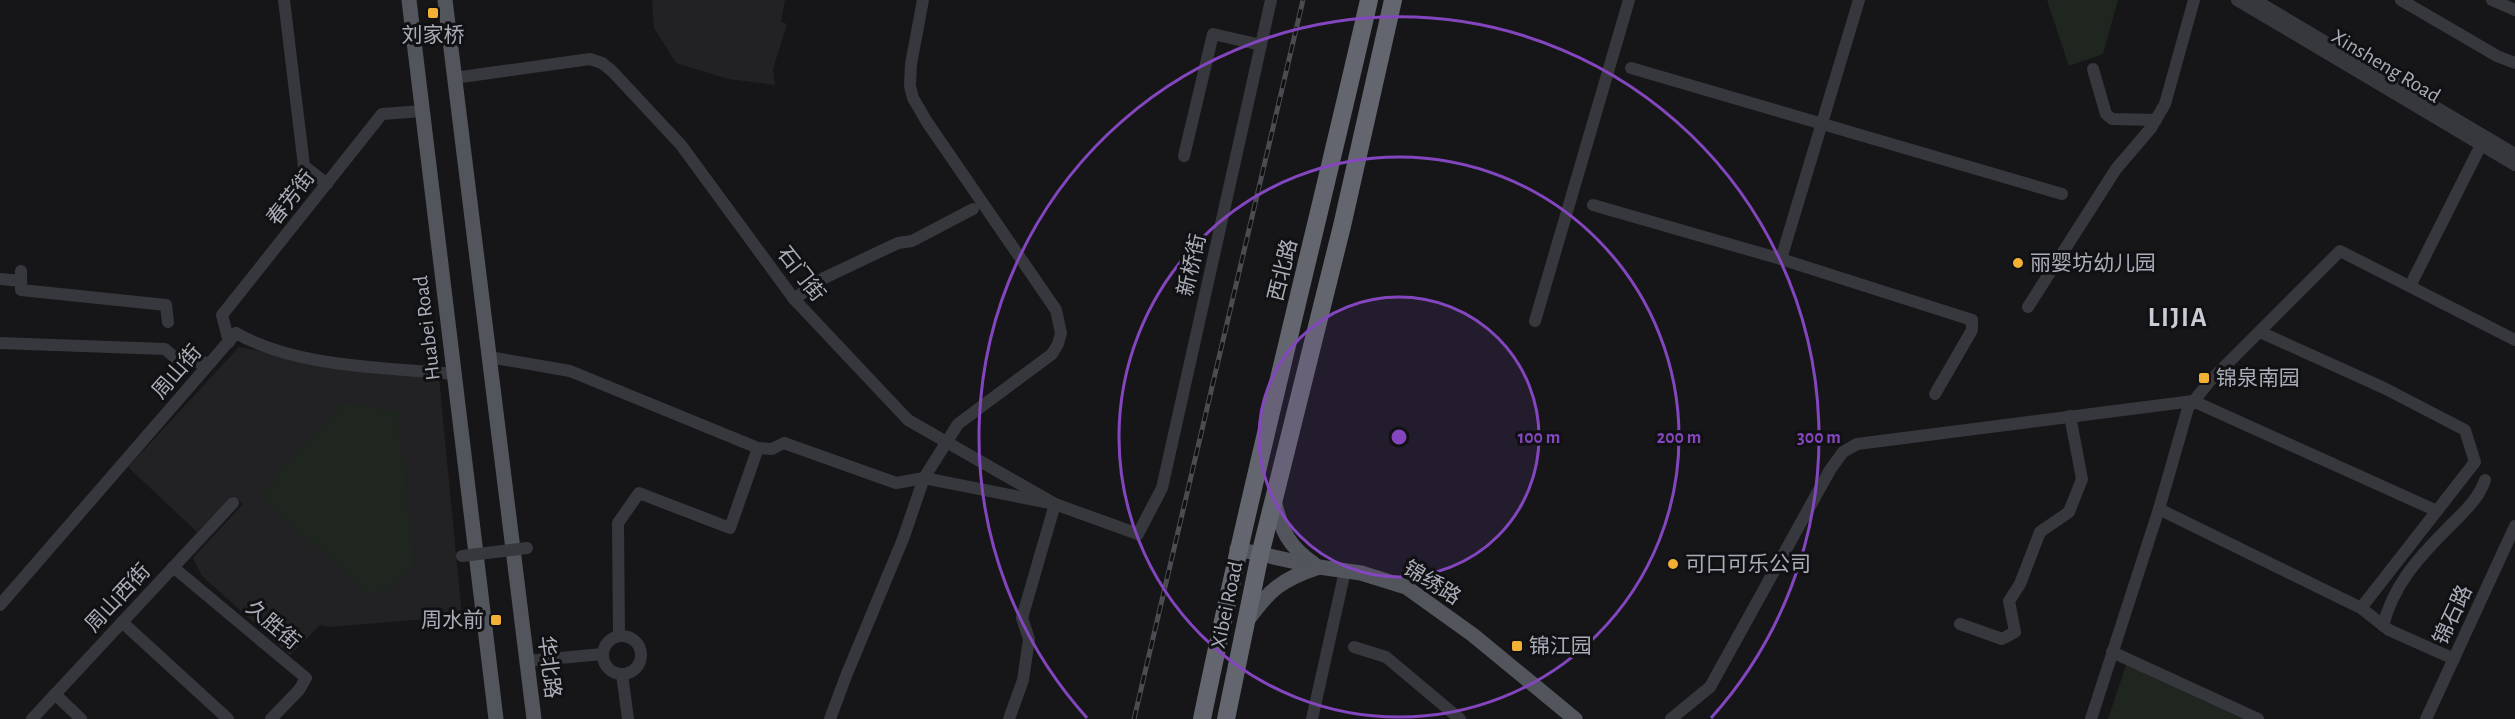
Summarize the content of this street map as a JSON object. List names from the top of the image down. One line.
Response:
{"streets":{"highway":["西北路","Xibei Road"],"main road":["Huabei Road","锦绣路","华北路"],"street":["Xinsheng Road","春芳街","新桥街","石门街","周山街","周山西街","锦石路","久胜街"]},"crossings":[["春芳街","Huabei Road"],["春芳街","周山街"],["新桥街","石门街"],["西北路","锦绣路"],["西北路","Xibei Road"],["Huabei Road","周山街"],["锦绣路","Xibei Road"],["周山西街","久胜街"]],"districts":["LIJIA"],"places":{"transit":["刘家桥","锦泉南园","周水前","锦江园"],"other":["丽婴坊幼儿园","可口可乐公司"]},"rings":["100 m","200 m","300 m"]}
